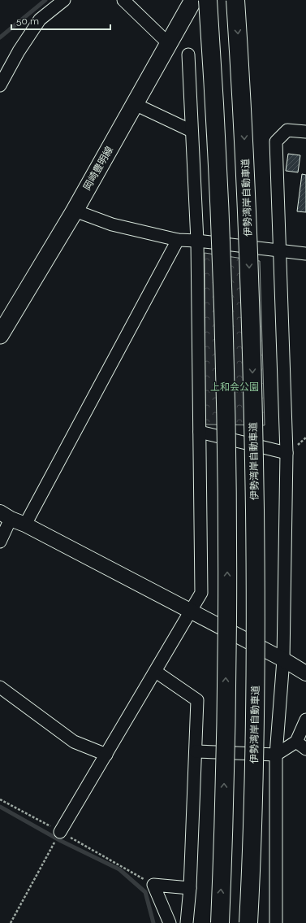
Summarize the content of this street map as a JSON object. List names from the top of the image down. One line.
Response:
{"streets":{"highway":["伊勢湾岸自動車道"],"main road":["岡崎豊明線"]},"parks":["上和会公園"],"scale_bar":"50 m"}
